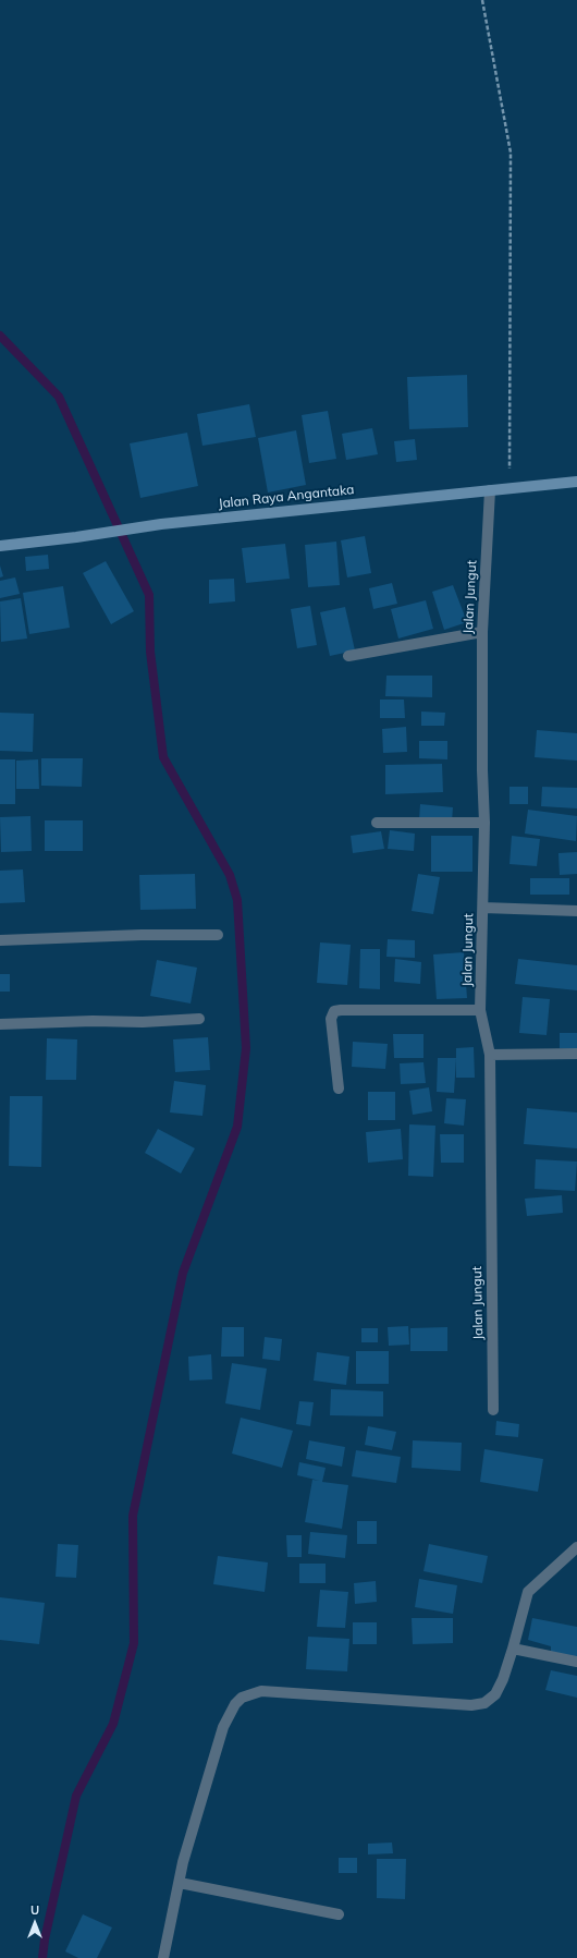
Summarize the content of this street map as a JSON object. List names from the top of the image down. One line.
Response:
{"streets":{"main road":["Jalan Raya Angantaka"],"street":["Jalan Jungut"]},"crossings":[["Jalan Raya Angantaka","Jalan Jungut"]],"north":"top"}
